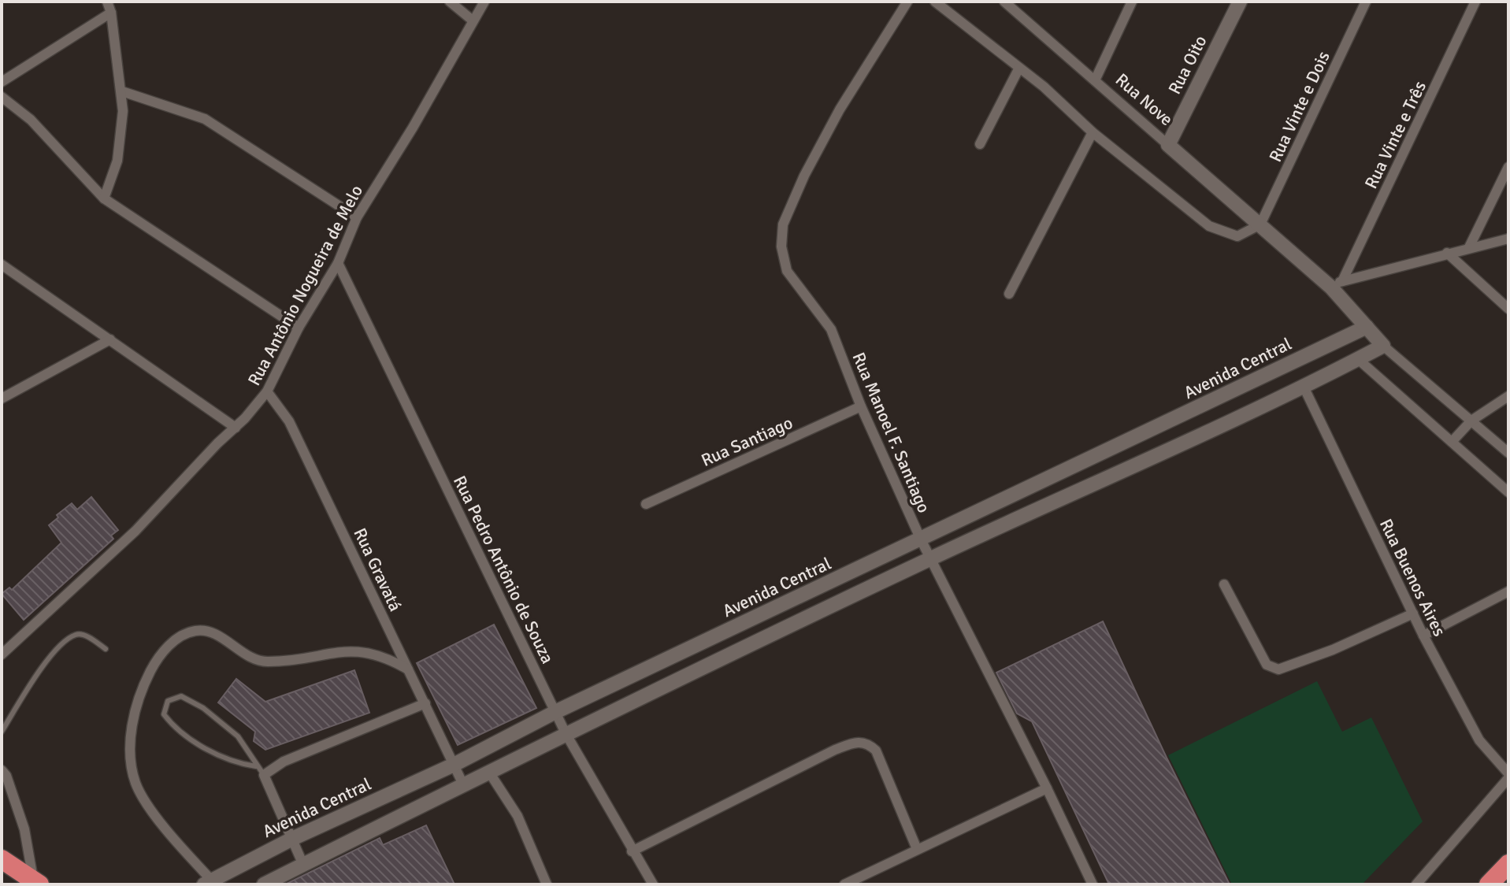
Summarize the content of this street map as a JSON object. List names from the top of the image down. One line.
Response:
{"streets":{"street":["Rua Oito","Rua Nove","Rua Vinte e Dois","Rua Vinte e Três","Rua Antônio Nogueira de Melo","Avenida Central","Rua Manoel F. Santiago","Rua Santiago","Rua Gravatá","Rua Pedro Antônio de Souza","Rua Buenos Aires"]},"crossings":[["Rua Oito","Rua Nove"],["Rua Nove","Rua Vinte e Dois"],["Rua Nove","Rua Vinte e Três"],["Rua Nove","Avenida Central"],["Rua Antônio Nogueira de Melo","Rua Gravatá"],["Rua Antônio Nogueira de Melo","Rua Pedro Antônio de Souza"],["Avenida Central","Rua Manoel F. Santiago"],["Avenida Central","Rua Gravatá"],["Avenida Central","Rua Pedro Antônio de Souza"],["Rua Manoel F. Santiago","Rua Santiago"]]}
